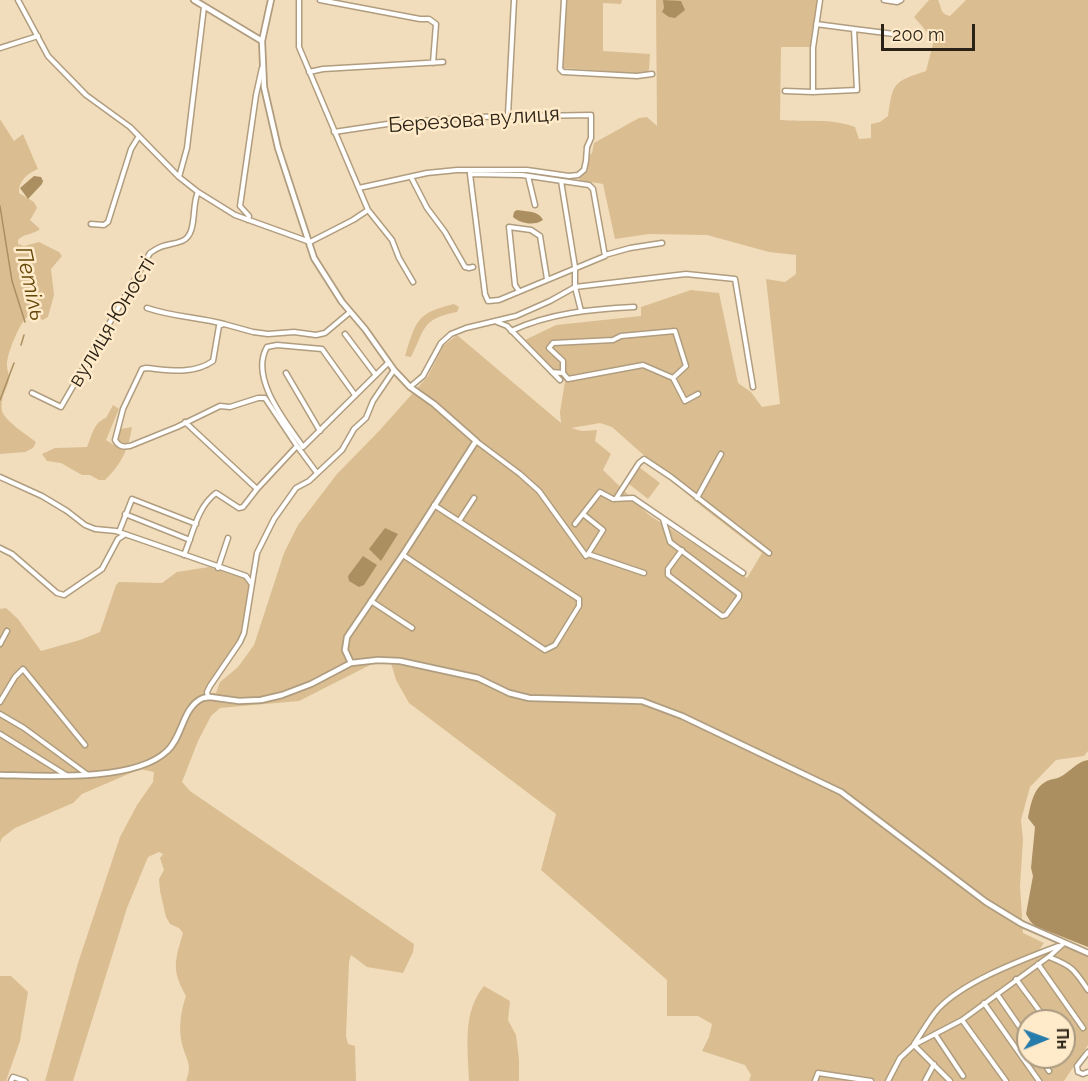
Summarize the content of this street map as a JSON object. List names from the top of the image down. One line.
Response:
{"streets":{"street":["Березова вулиця","вулиця Юності"]},"water":["Петіль"],"scale_bar":"200 m","north":"right"}
